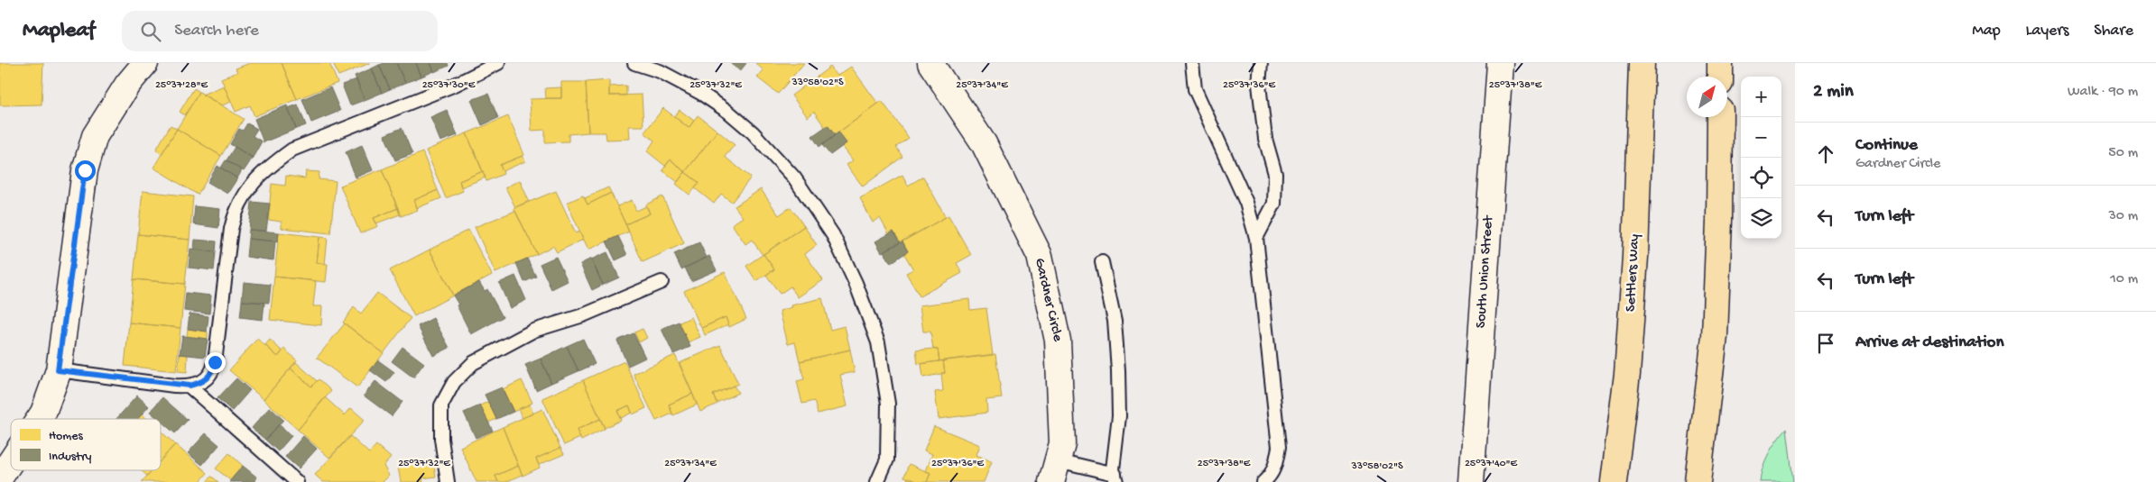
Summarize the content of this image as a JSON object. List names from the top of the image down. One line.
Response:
{"streets":{"highway":["Settlers Way"],"street":["South Union Street","Gardner Circle"]},"legend":["Homes","Industry"],"north":"top right","page":{"header":"Mapleaf","search":"Search here","nav":["Map","Layers","Share"],"heading":["2 min","Walk · 90 m"],"map_buttons":["+","−"],"list":[["Continue","Gardner Circle","50 m"],["Turn left","30 m"],["Turn left","10 m"],"Arrive at destination"]},"coordinates":["33°58'02\"S","25°37'28\"E","25°37'30\"E","25°37'32\"E","25°37'34\"E","25°37'36\"E","25°37'38\"E","25°37'40\"E"]}
